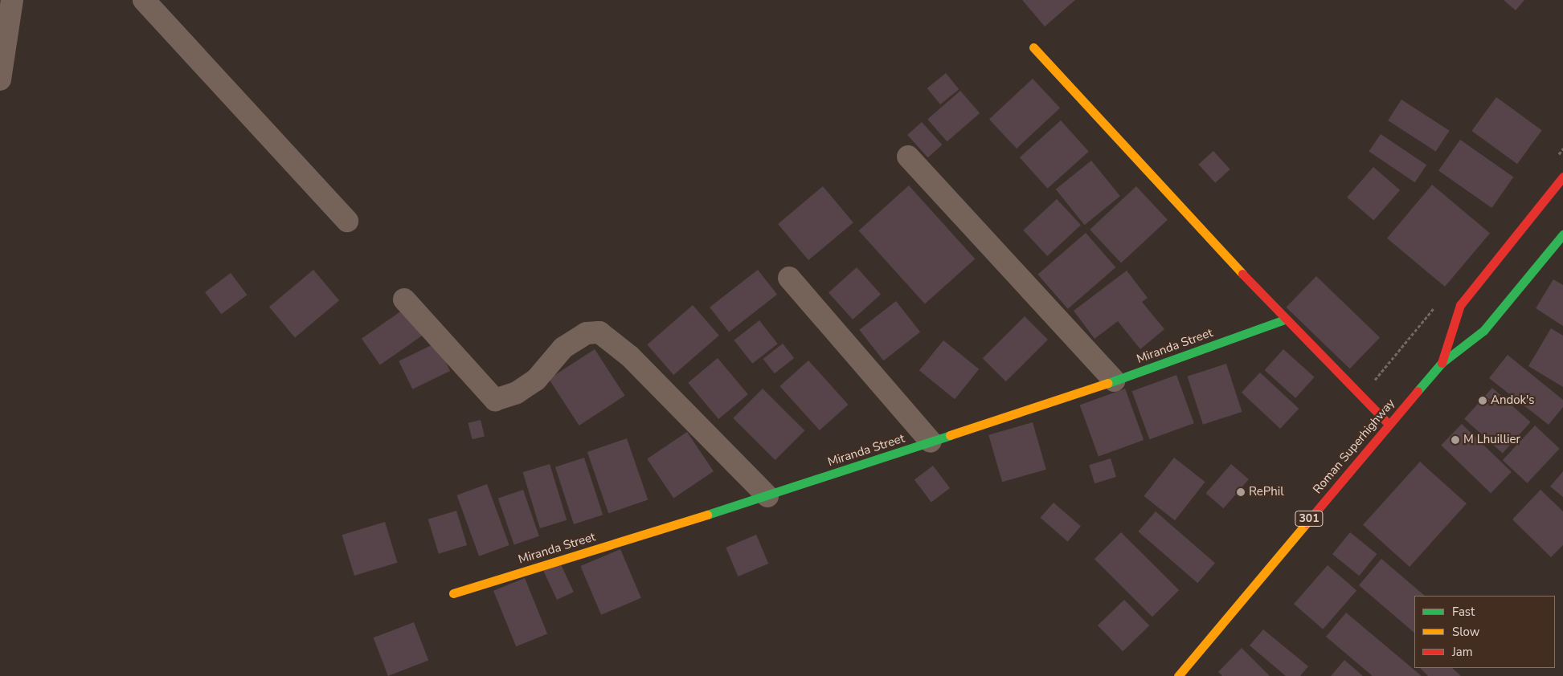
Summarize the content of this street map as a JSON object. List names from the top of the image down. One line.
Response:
{"streets":{"street":["Miranda Street","Roman Superhighway","301"]},"places":["Andok's","M Lhuillier","RePhil"],"legend":["Fast","Slow","Jam"]}
